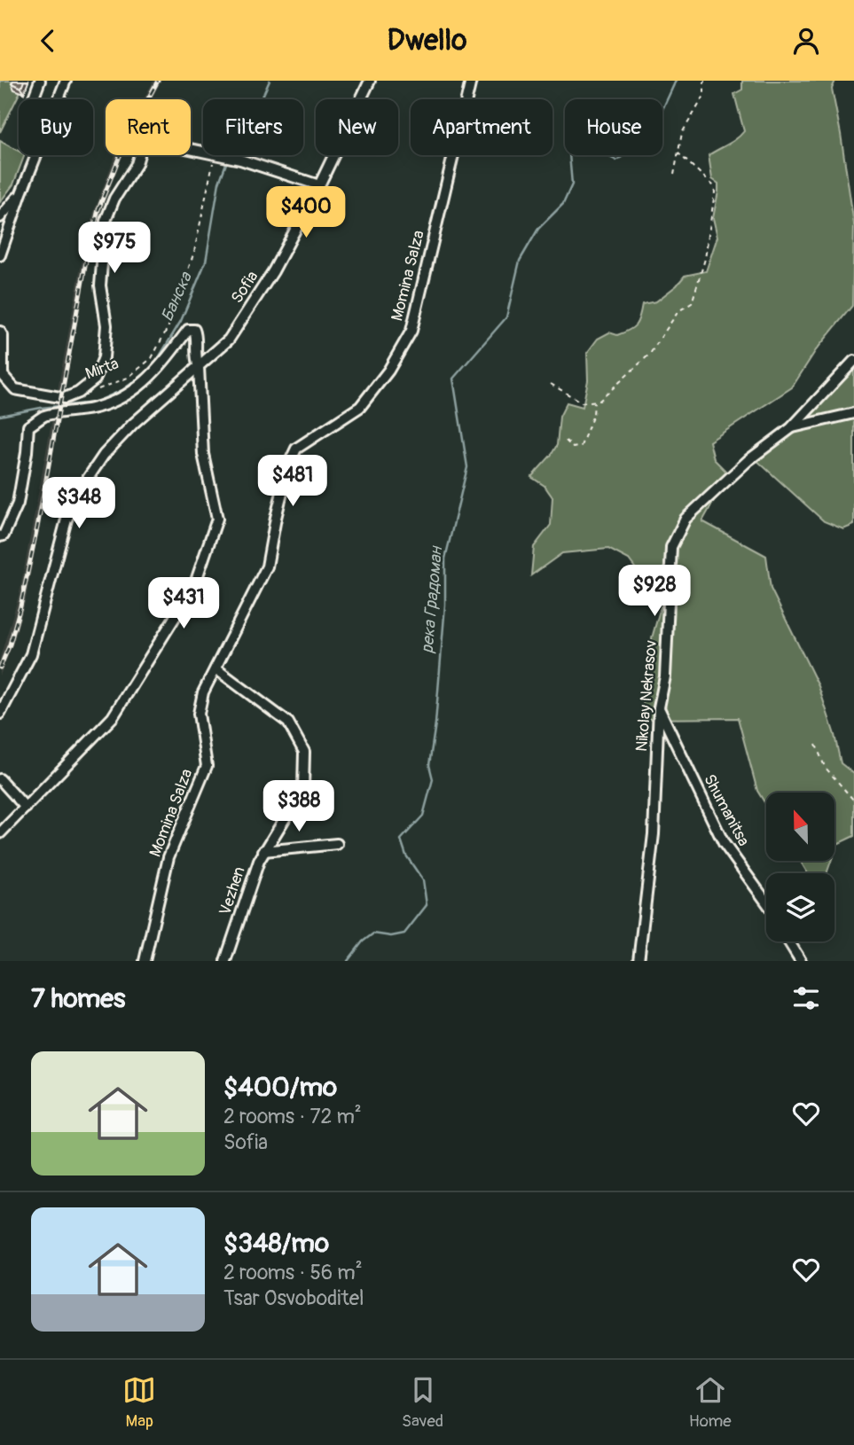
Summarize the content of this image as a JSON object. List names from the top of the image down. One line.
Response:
{"streets":{"street":["Momina Salza","Sofia","Mirta","Nikolay Nekrasov","Shumanitsa","Vezhen"]},"crossings":[["Momina Salza","Vezhen"],["Nikolay Nekrasov","Shumanitsa"]],"water":["Банска","река Градоман"],"north":"top","page":{"header":"Dwello","chip":["Buy","Rent","Filters","New","Apartment","House"],"price":["$400","$975","$481","$348","$928","$431","$388"],"heading":"7 homes","list":[{"name":"$400/mo","note":"2 rooms · 72 m² · Sofia"},{"name":"$348/mo","note":"2 rooms · 56 m² · Tsar Osvoboditel"}],"tabs":["Map","Saved","Home"]}}
